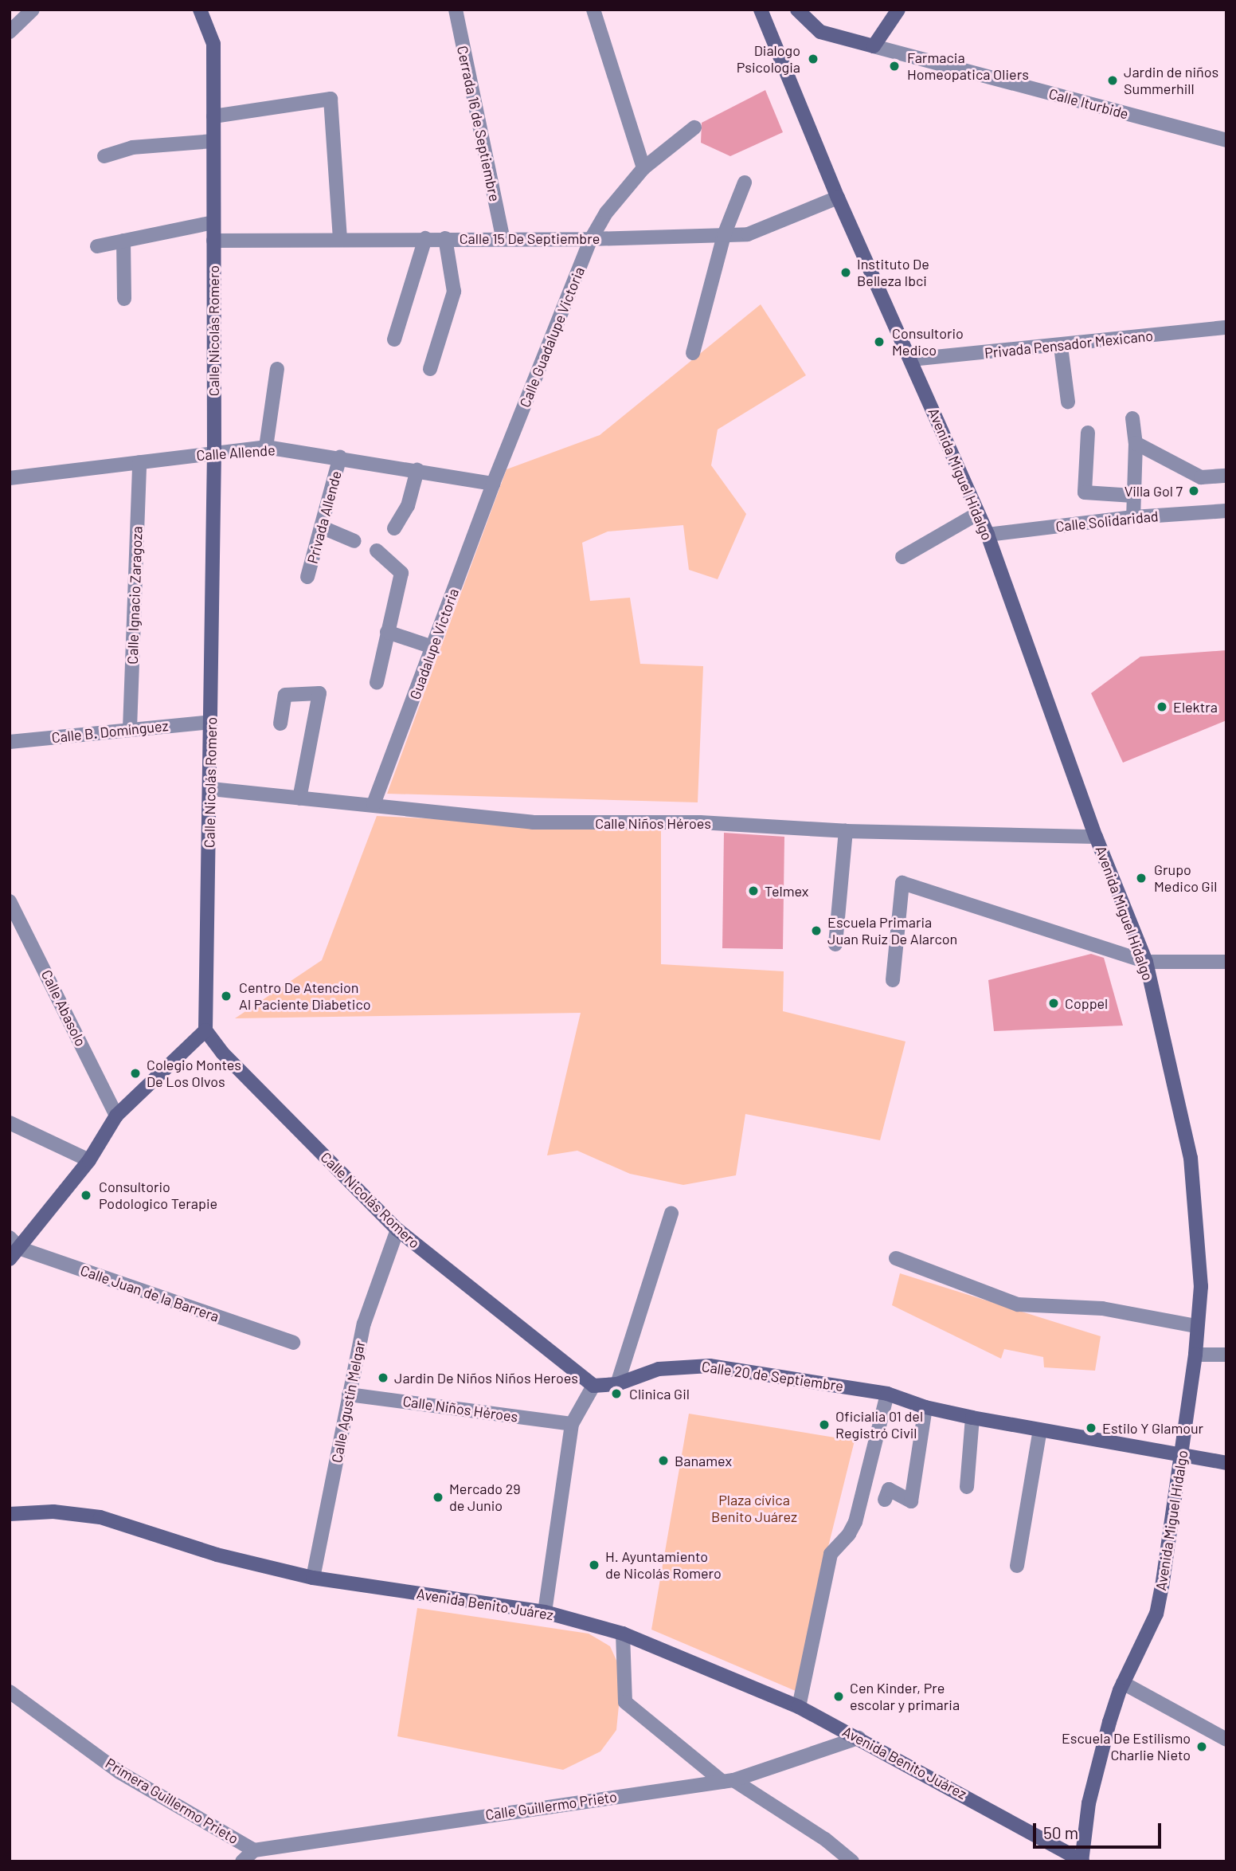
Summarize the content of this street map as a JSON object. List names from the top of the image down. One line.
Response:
{"streets":{"main road":["Calle Iturbide","Calle Nicolás Romero","Avenida Miguel Hidalgo","Calle 20 de Septiembre","Avenida Benito Juárez"],"street":["Cerrada 16 de Septiembre","Calle 15 De Septiembre","Calle Guadalupe Victoria","Privada Pensador Mexicano","Calle Allende","Privada Allende","Calle Solidaridad","Calle Ignacio Zaragoza","Guadalupe Victoria","Calle B. Domínguez","Calle Niños Héroes","Calle Abasolo","Calle Juan de la Barrera","Calle Agustín Melgar","Primera Guillermo Prieto","Calle Guillermo Prieto"]},"crossings":[["Cerrada 16 de Septiembre","Calle 15 De Septiembre"],["Calle 15 De Septiembre","Calle Nicolás Romero"],["Calle 15 De Septiembre","Calle Guadalupe Victoria"],["Calle 15 De Septiembre","Avenida Miguel Hidalgo"],["Calle Nicolás Romero","Calle Allende"],["Calle Nicolás Romero","Calle B. Domínguez"],["Calle Nicolás Romero","Calle Niños Héroes"],["Calle Nicolás Romero","Calle 20 de Septiembre"],["Calle Nicolás Romero","Calle Agustín Melgar"],["Calle Guadalupe Victoria","Calle Allende"],["Calle Guadalupe Victoria","Guadalupe Victoria"],["Privada Pensador Mexicano","Avenida Miguel Hidalgo"],["Calle Allende","Privada Allende"],["Calle Allende","Calle Ignacio Zaragoza"],["Calle Allende","Guadalupe Victoria"],["Avenida Miguel Hidalgo","Calle Solidaridad"],["Avenida Miguel Hidalgo","Calle Niños Héroes"],["Avenida Miguel Hidalgo","Calle 20 de Septiembre"],["Avenida Miguel Hidalgo","Avenida Benito Juárez"],["Calle Ignacio Zaragoza","Calle B. Domínguez"],["Guadalupe Victoria","Calle Niños Héroes"],["Calle Niños Héroes","Calle Agustín Melgar"],["Calle Agustín Melgar","Avenida Benito Juárez"],["Avenida Benito Juárez","Calle Guillermo Prieto"],["Primera Guillermo Prieto","Calle Guillermo Prieto"]],"parks":["Plaza cívica Benito Juárez"],"places":["Dialogo Psicologia","Farmacia Homeopatica Oliers","Jardin de niños Summerhill","Instituto De Belleza Ibci","Consultorio Medico","Villa Gol 7","Elektra","Grupo Medico Gil","Telmex","Escuela Primaria Juan Ruiz De Alarcon","Centro De Atencion Al Paciente Diabetico","Coppel","Colegio Montes De Los Olvos","Consultorio Podologico Terapie","Jardin De Niños Niños Heroes","Clinica Gil","Oficialia 01 del Registró Civil","Estilo Y Glamour","Banamex","Mercado 29 de Junio","H. Ayuntamiento de Nicolás Romero","Cen Kinder, Pre escolar y primaria","Escuela De Estilismo Charlie Nieto"],"scale_bar":"50 m"}
